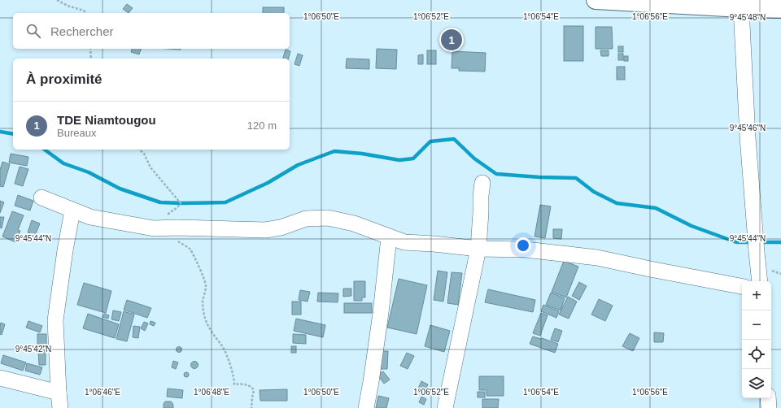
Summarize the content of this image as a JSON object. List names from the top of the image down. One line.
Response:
{"page":{"search":"Rechercher","pins":"1","heading":"À proximité","list":[{"mark":"1","name":"TDE Niamtougou","note":"Bureaux","value":"120 m"}],"map_buttons":["+","−"]},"coordinates":["1°06'50\"E","1°06'52\"E","1°06'54\"E","1°06'56\"E","9°45'48\"N","9°45'46\"N","9°45'44\"N","9°45'42\"N","1°06'46\"E","1°06'48\"E"]}
